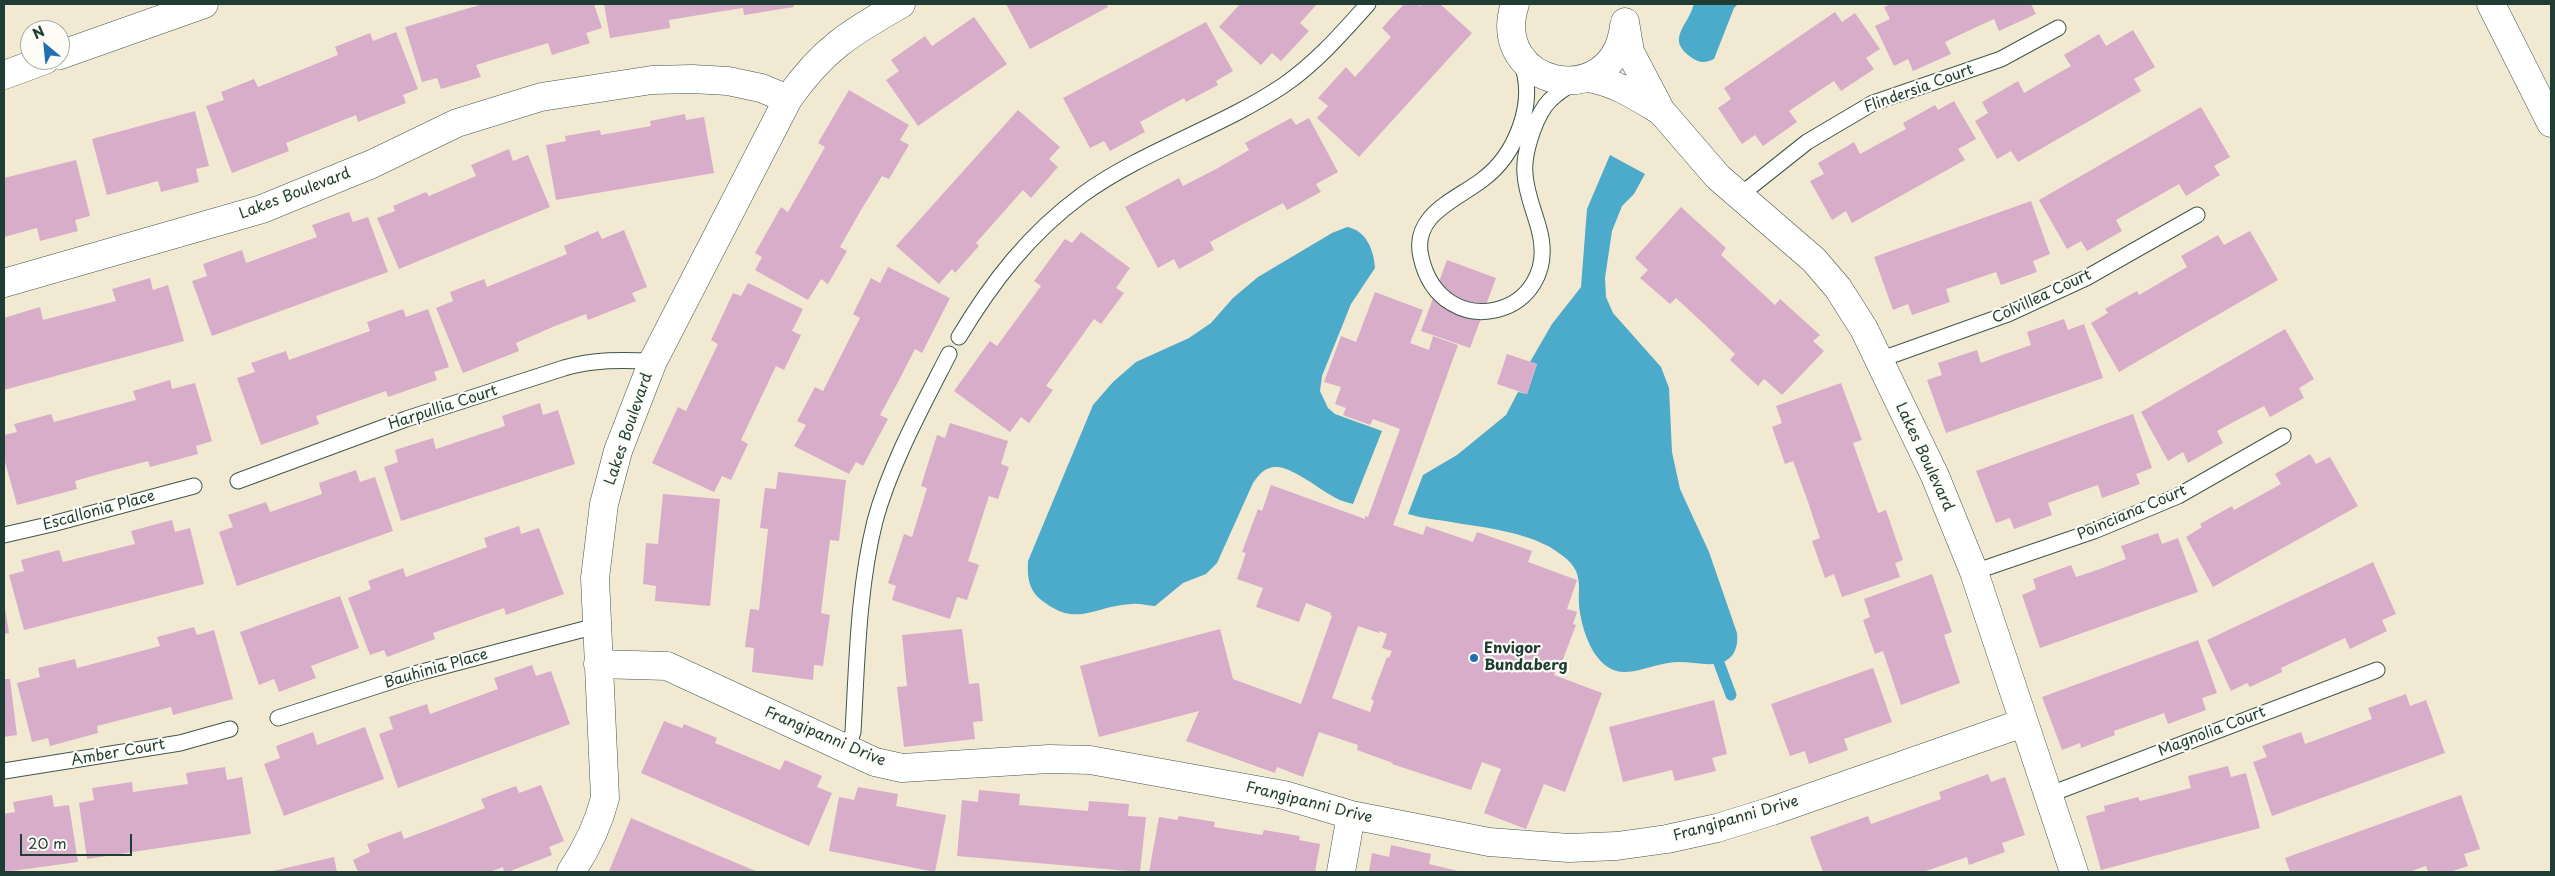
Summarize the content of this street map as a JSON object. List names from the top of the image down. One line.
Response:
{"streets":{"street":["Lakes Boulevard","Frangipanni Drive"],"lane":["Flindersia Court","Colvillea Court","Harpullia Court","Escallonia Place","Poinciana Court","Bauhinia Place","Magnolia Court","Amber Court"]},"crossings":[["Flindersia Court","Lakes Boulevard"],["Lakes Boulevard","Colvillea Court"],["Lakes Boulevard","Harpullia Court"],["Lakes Boulevard","Poinciana Court"],["Lakes Boulevard","Bauhinia Place"],["Lakes Boulevard","Magnolia Court"],["Lakes Boulevard","Frangipanni Drive"]],"places":["Envigor Bundaberg"],"scale_bar":"20 m","north":"top left"}
